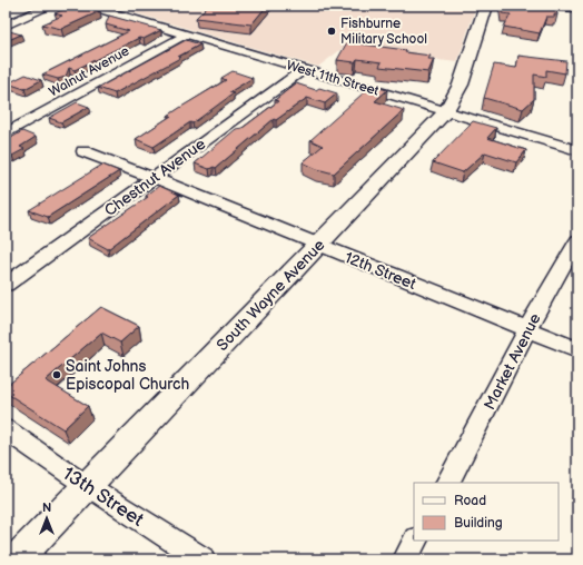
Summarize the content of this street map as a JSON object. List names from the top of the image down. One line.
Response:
{"streets":{"main road":["South Wayne Avenue"],"street":["Walnut Avenue","West 11th Street","Chestnut Avenue","12th Street","Market Avenue","13th Street"]},"crossings":[["Walnut Avenue","West 11th Street"],["West 11th Street","Chestnut Avenue"],["West 11th Street","South Wayne Avenue"],["Chestnut Avenue","12th Street"],["12th Street","South Wayne Avenue"],["12th Street","Market Avenue"],["South Wayne Avenue","13th Street"]],"places":["Fishburne Military School","Saint Johns Episcopal Church"],"legend":["Road","Building"],"north":"top"}
